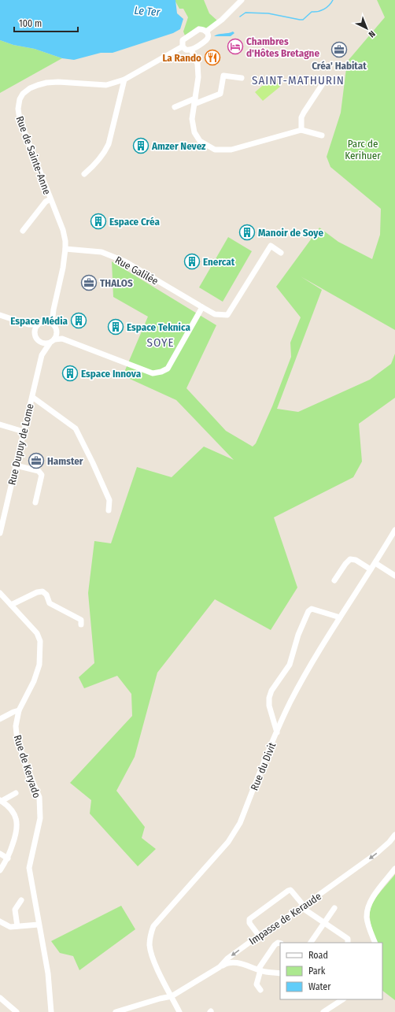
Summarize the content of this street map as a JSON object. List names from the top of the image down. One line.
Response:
{"streets":{"street":["Rue de Sainte-Anne","Rue Galilée","Rue Dupuy de Lome","Rue de Keryado","Rue du Divit","Impasse de Keraude"]},"crossings":[["Rue de Sainte-Anne","Rue Galilée"],["Rue de Sainte-Anne","Rue Dupuy de Lome"],["Rue du Divit","Impasse de Keraude"]],"one_way":["Impasse de Keraude"],"districts":["SAINT-MATHURIN","SOYE"],"water":["Le Ter"],"parks":["Parc de Kerihuer"],"places":{"hotel":["Chambres d'Hôtes Bretagne"],"office":["Créa' Habitat","THALOS","Hamster"],"restaurant":["La Rando"],"building":["Amzer Nevez","Espace Créa","Manoir de Soye","Enercat","Espace Média","Espace Teknica","Espace Innova"]},"legend":["Road","Park","Water"],"scale_bar":"100 m","north":"bottom right"}
